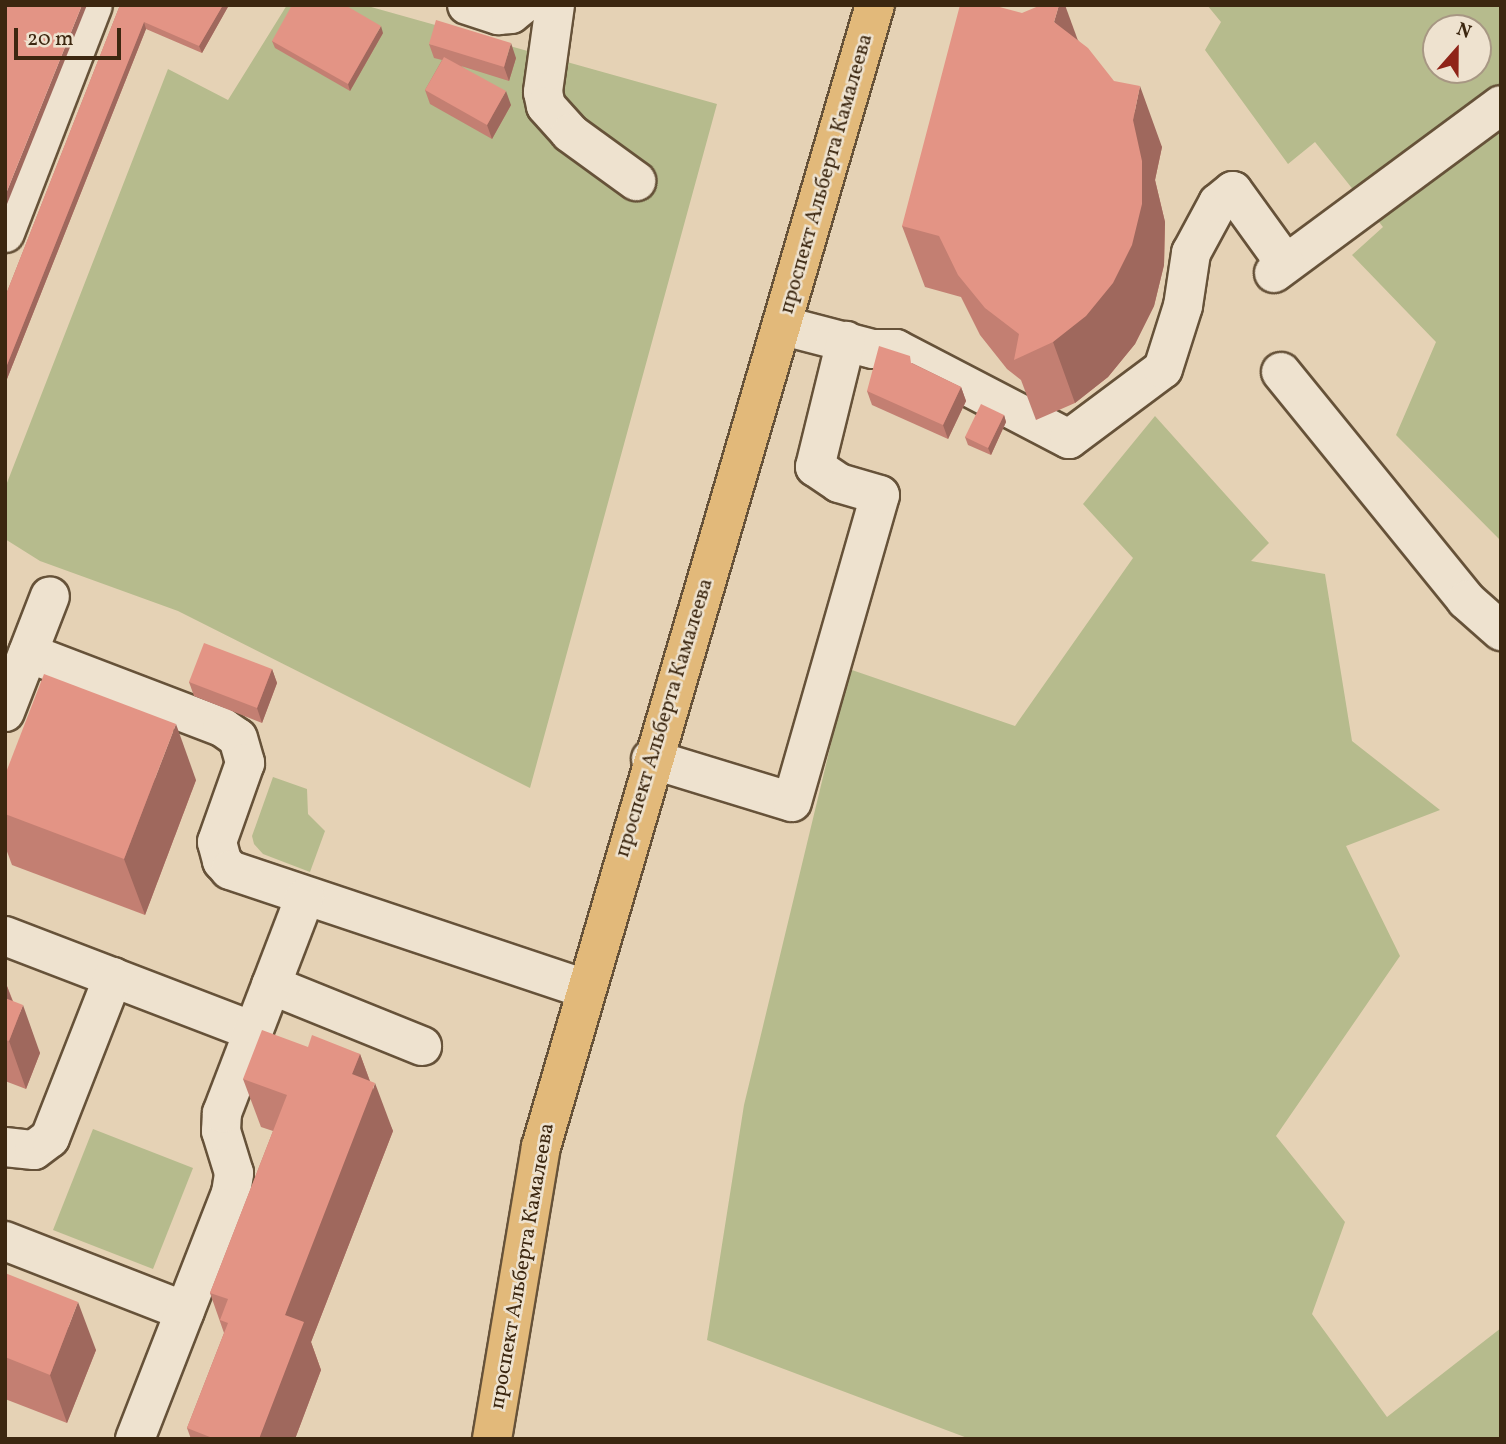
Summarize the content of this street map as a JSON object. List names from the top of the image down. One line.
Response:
{"streets":{"main road":["проспект Альберта Камалеева"]},"scale_bar":"20 m","north":"top"}
